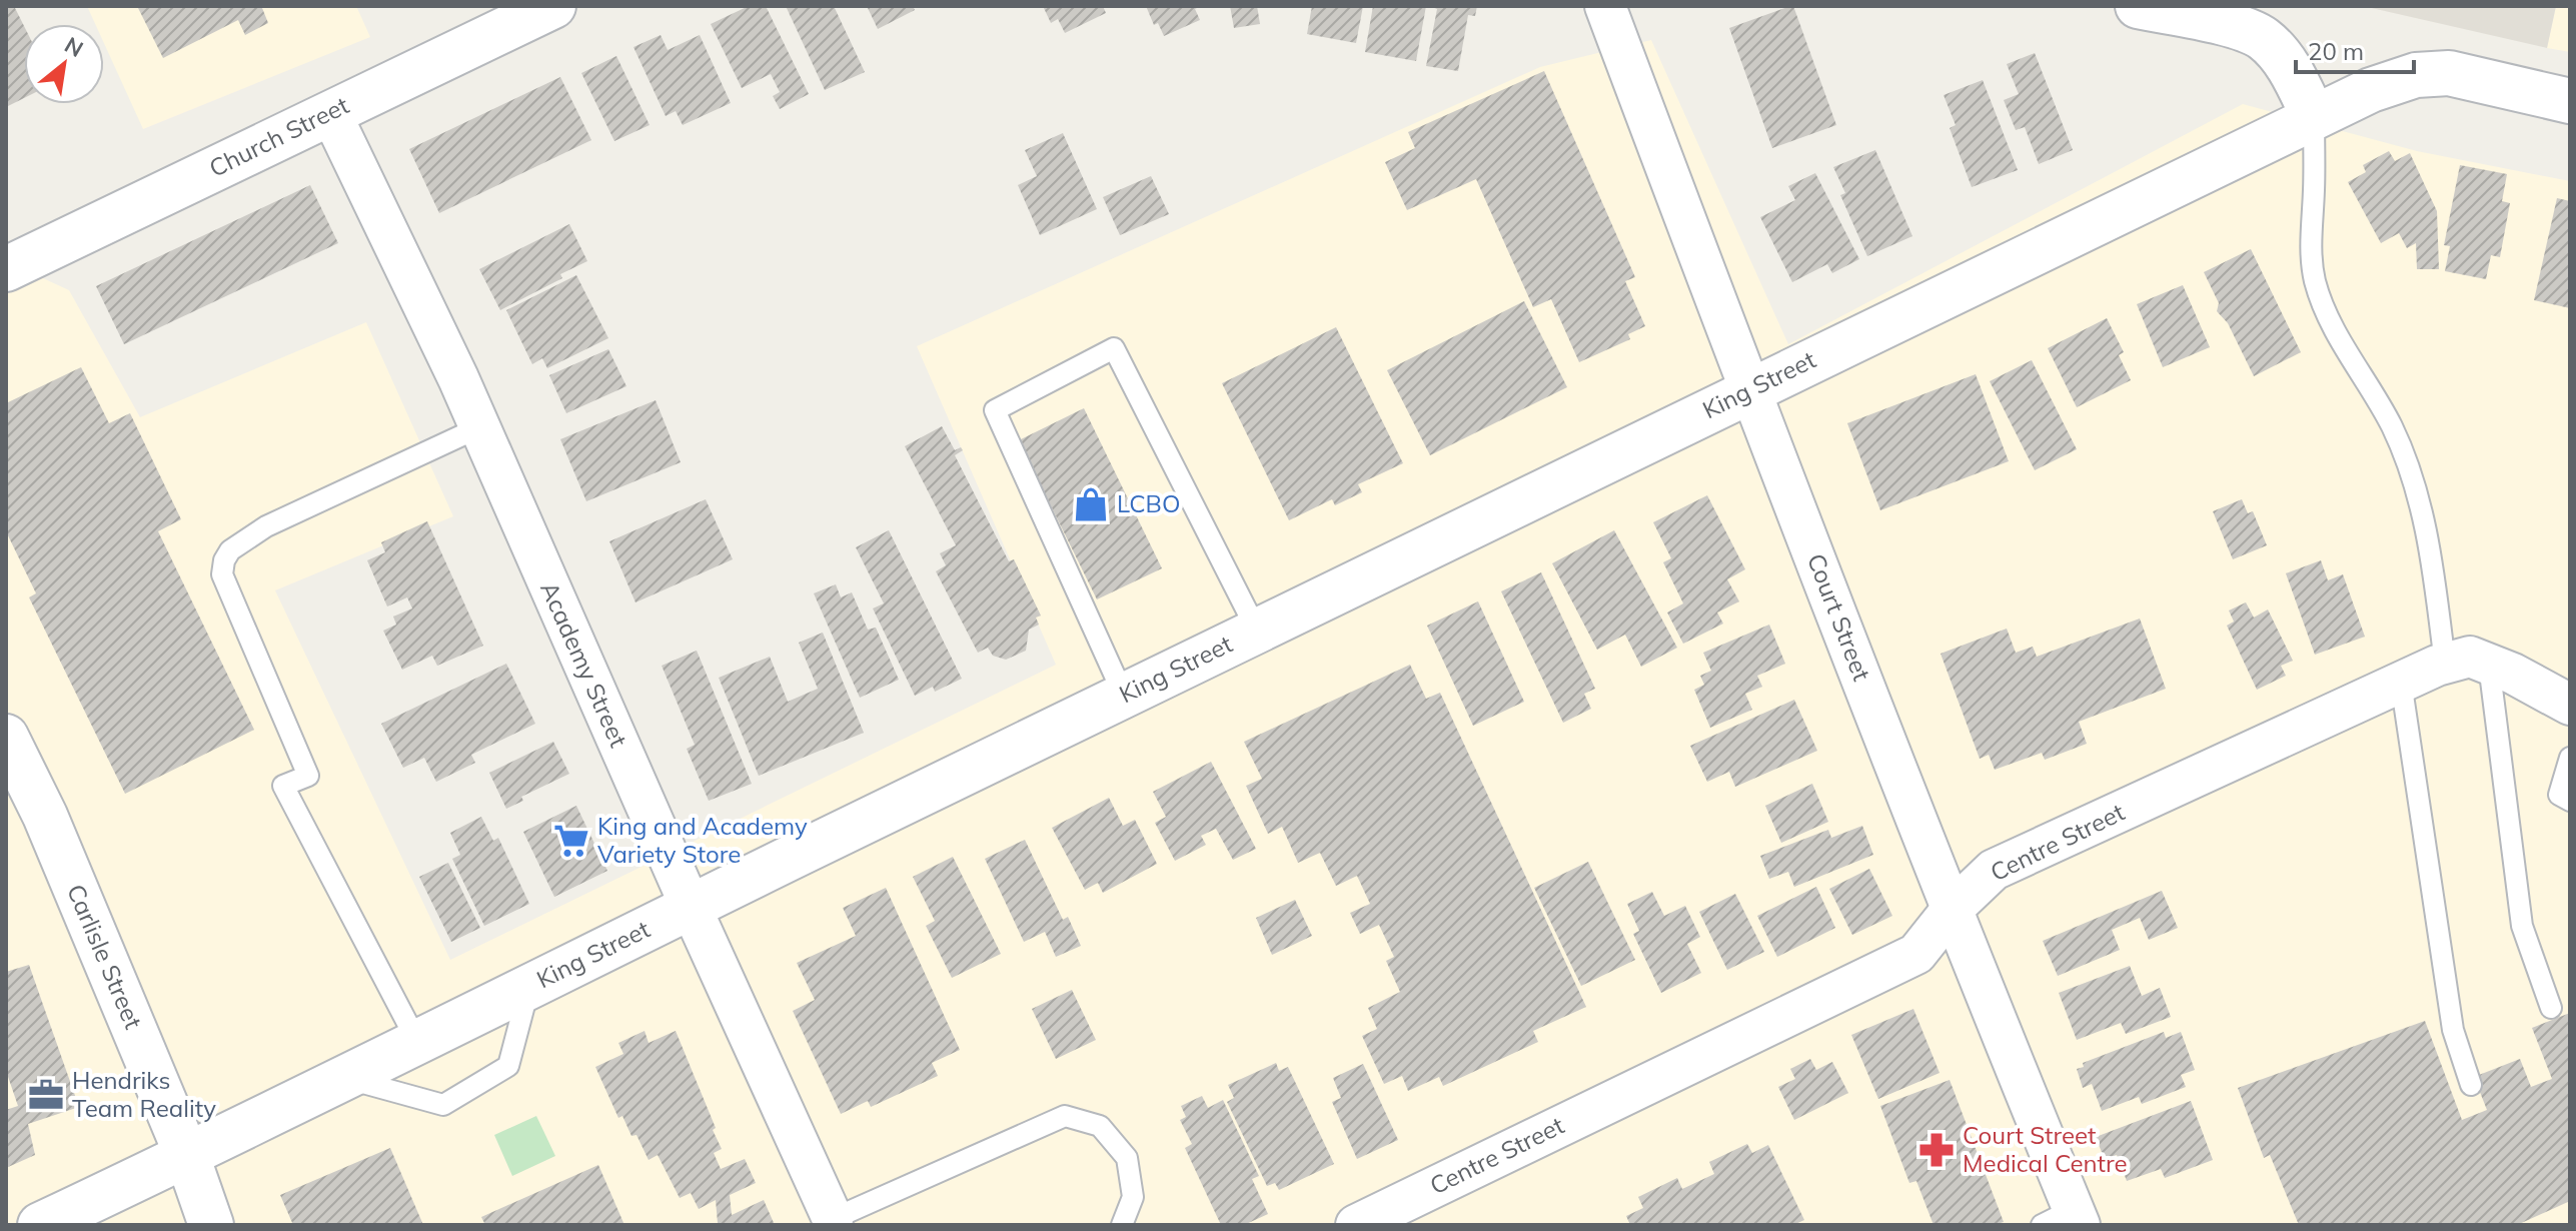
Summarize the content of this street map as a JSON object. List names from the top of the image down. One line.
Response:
{"streets":{"street":["Church Street","King Street","Court Street","Academy Street","Centre Street","Carlisle Street"]},"crossings":[["Church Street","Academy Street"],["King Street","Court Street"],["King Street","Academy Street"],["King Street","Carlisle Street"],["Court Street","Centre Street"]],"places":{"shop":["LCBO"],"supermarket":["King and Academy Variety Store"],"office":["Hendriks Team Reality"],"pharmacy":["Court Street Medical Centre"]},"scale_bar":"20 m","north":"top right"}
